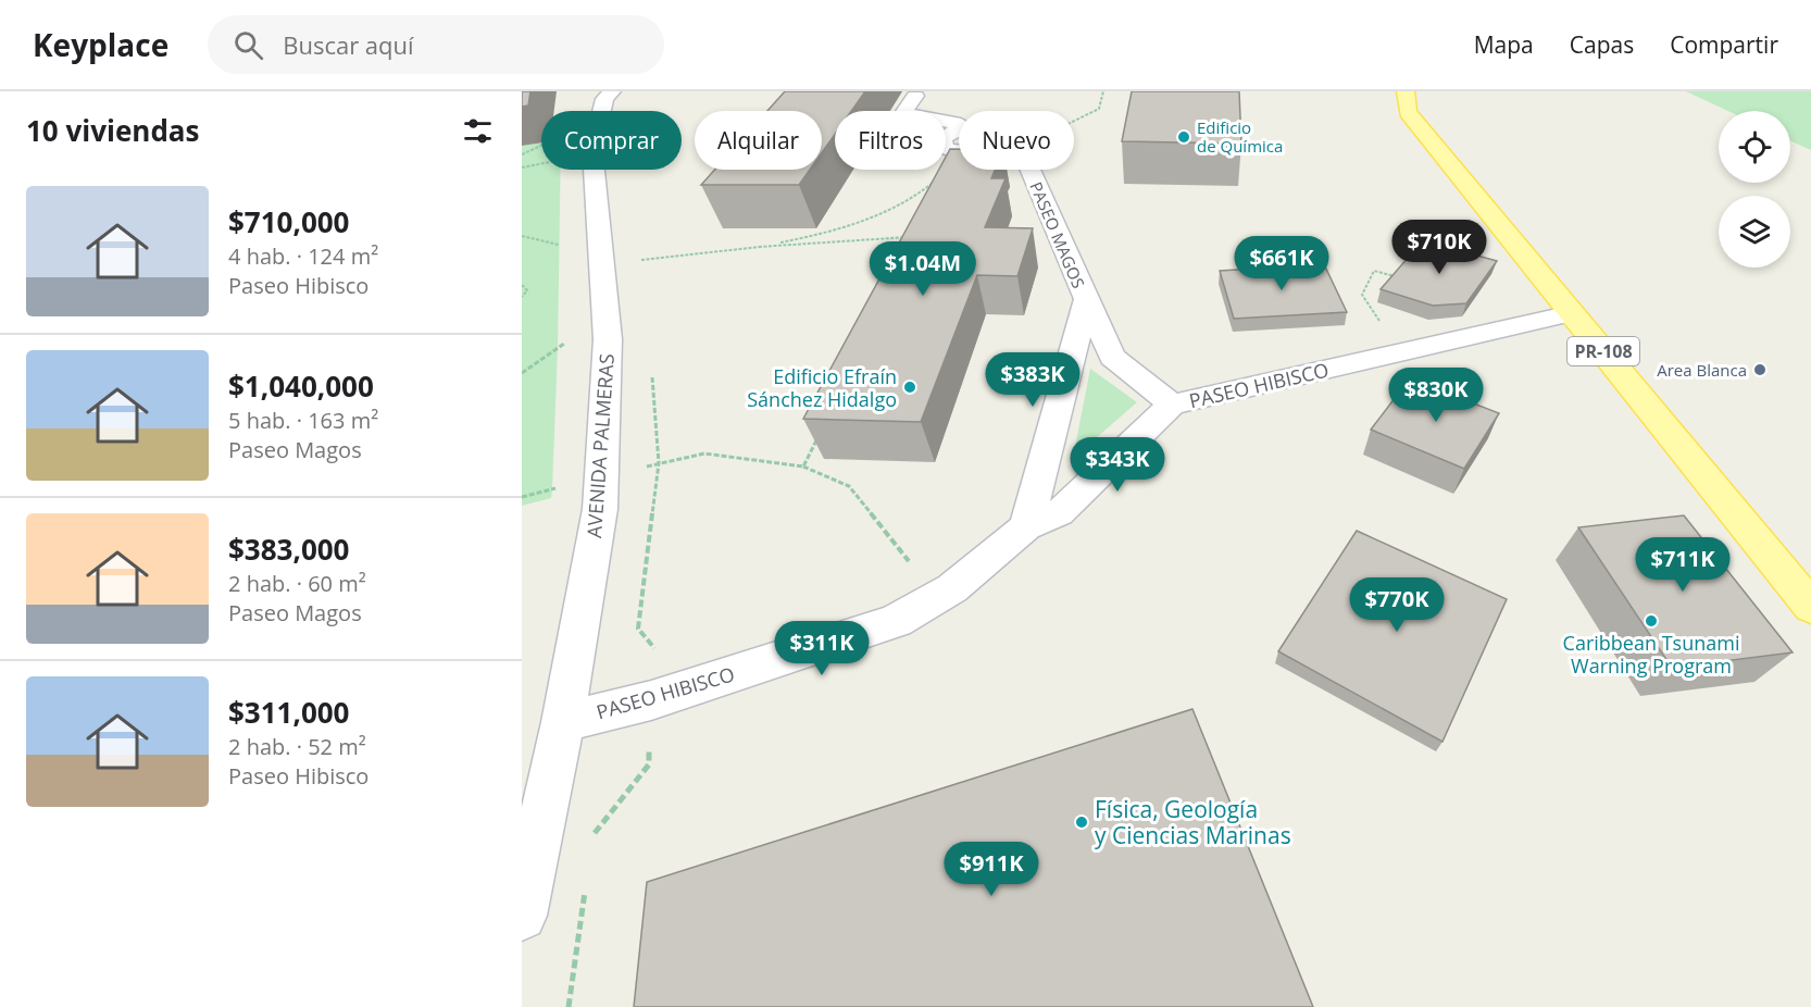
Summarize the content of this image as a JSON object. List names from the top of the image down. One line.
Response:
{"streets":{"main road":["PR-108"],"street":["PASEO MAGOS","PASEO HIBISCO","AVENIDA PALMERAS"]},"crossings":[["PASEO MAGOS","PASEO HIBISCO"],["PR-108","PASEO HIBISCO"],["PASEO HIBISCO","AVENIDA PALMERAS"]],"places":["Edificio de Química","Area Blanca","Edificio Efraín Sánchez Hidalgo","Caribbean Tsunami Warning Program","Física, Geología y Ciencias Marinas"],"page":{"header":"Keyplace","search":"Buscar aquí","nav":["Mapa","Capas","Compartir"],"heading":"10 viviendas","chip":["Comprar","Alquilar","Filtros","Nuevo"],"list":[{"name":"$710,000","note":"4 hab. · 124 m² · Paseo Hibisco"},{"name":"$1,040,000","note":"5 hab. · 163 m² · Paseo Magos"},{"name":"$383,000","note":"2 hab. · 60 m² · Paseo Magos"},{"name":"$311,000","note":"2 hab. · 52 m² · Paseo Hibisco"}],"price":["$710K","$661K","$1.04M","$383K","$830K","$343K","$711K","$770K","$311K","$911K"]}}
